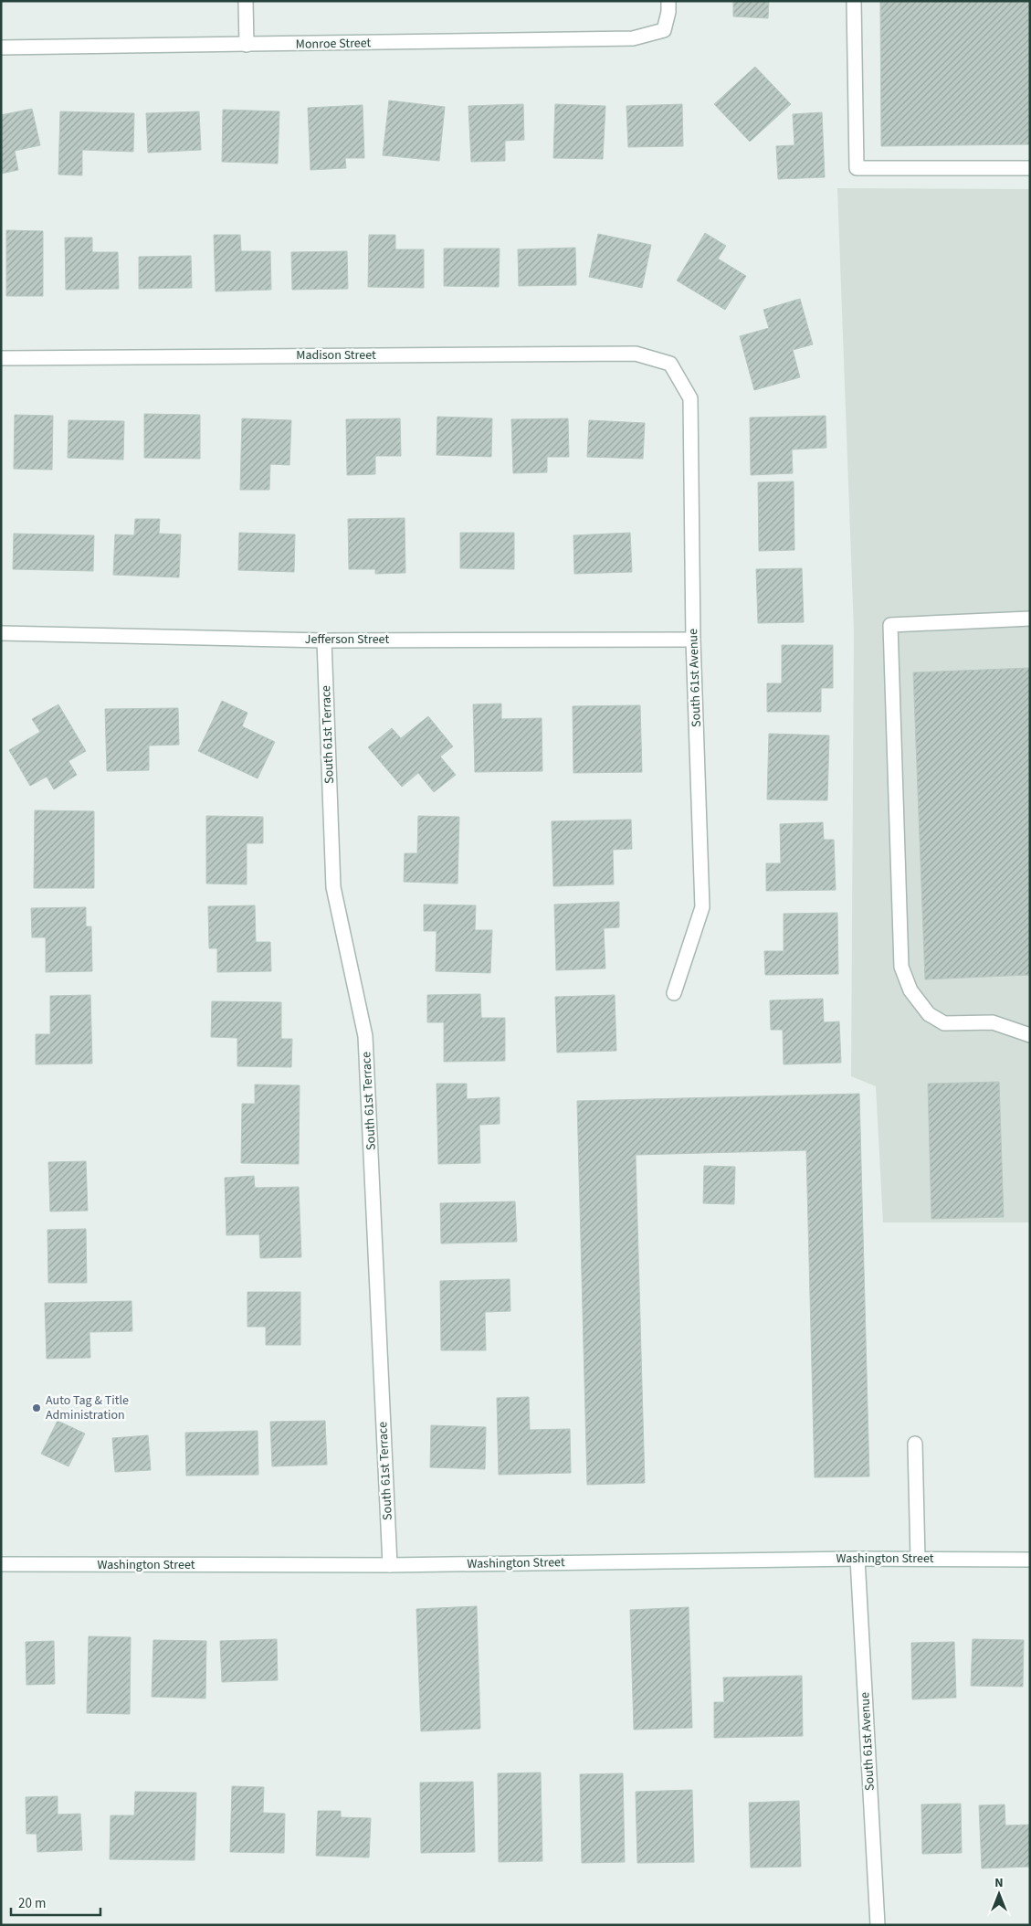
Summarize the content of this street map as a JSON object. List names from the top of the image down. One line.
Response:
{"streets":{"street":["Monroe Street","Madison Street","Jefferson Street","South 61st Avenue","South 61st Terrace","Washington Street"]},"crossings":[["Madison Street","South 61st Avenue"],["Jefferson Street","South 61st Avenue"],["Jefferson Street","South 61st Terrace"],["South 61st Avenue","Washington Street"],["South 61st Terrace","Washington Street"]],"places":["Auto Tag & Title Administration"],"scale_bar":"20 m","north":"top"}
